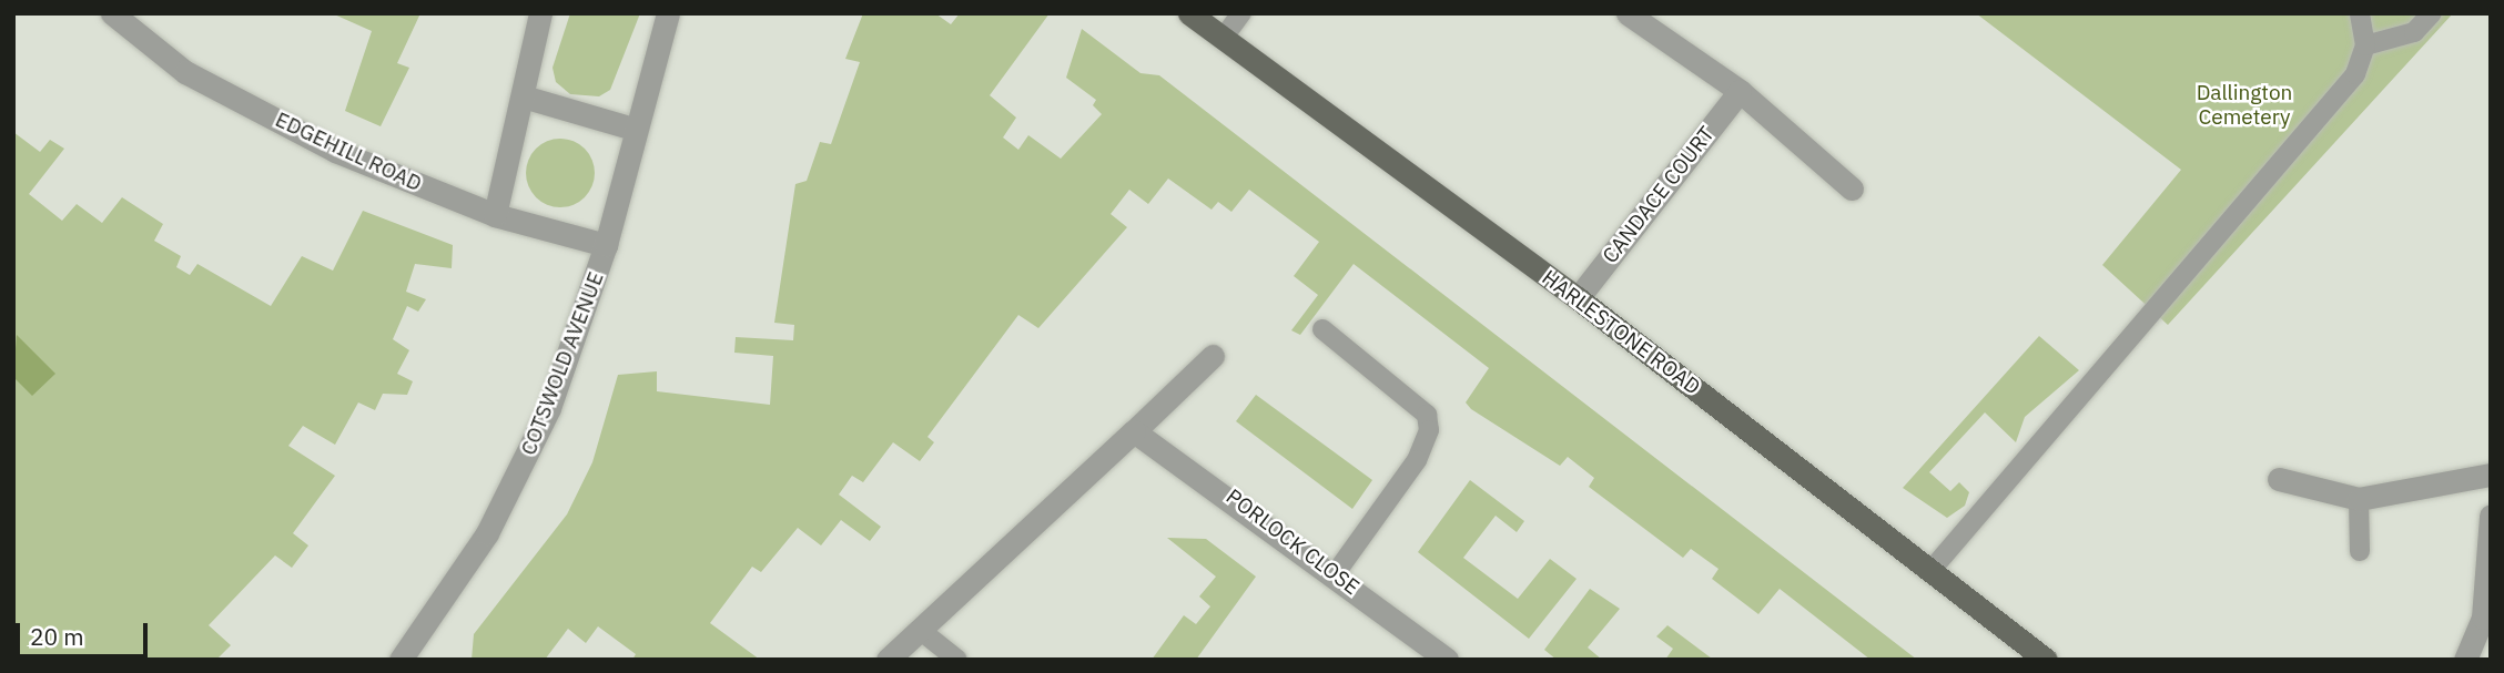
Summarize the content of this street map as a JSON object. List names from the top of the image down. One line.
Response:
{"streets":{"main road":["HARLESTONE ROAD"],"street":["EDGEHILL ROAD","CANDACE COURT","COTSWOLD AVENUE","PORLOCK CLOSE"]},"crossings":[["EDGEHILL ROAD","COTSWOLD AVENUE"],["CANDACE COURT","HARLESTONE ROAD"]],"parks":["Dallington Cemetery"],"scale_bar":"20 m"}
